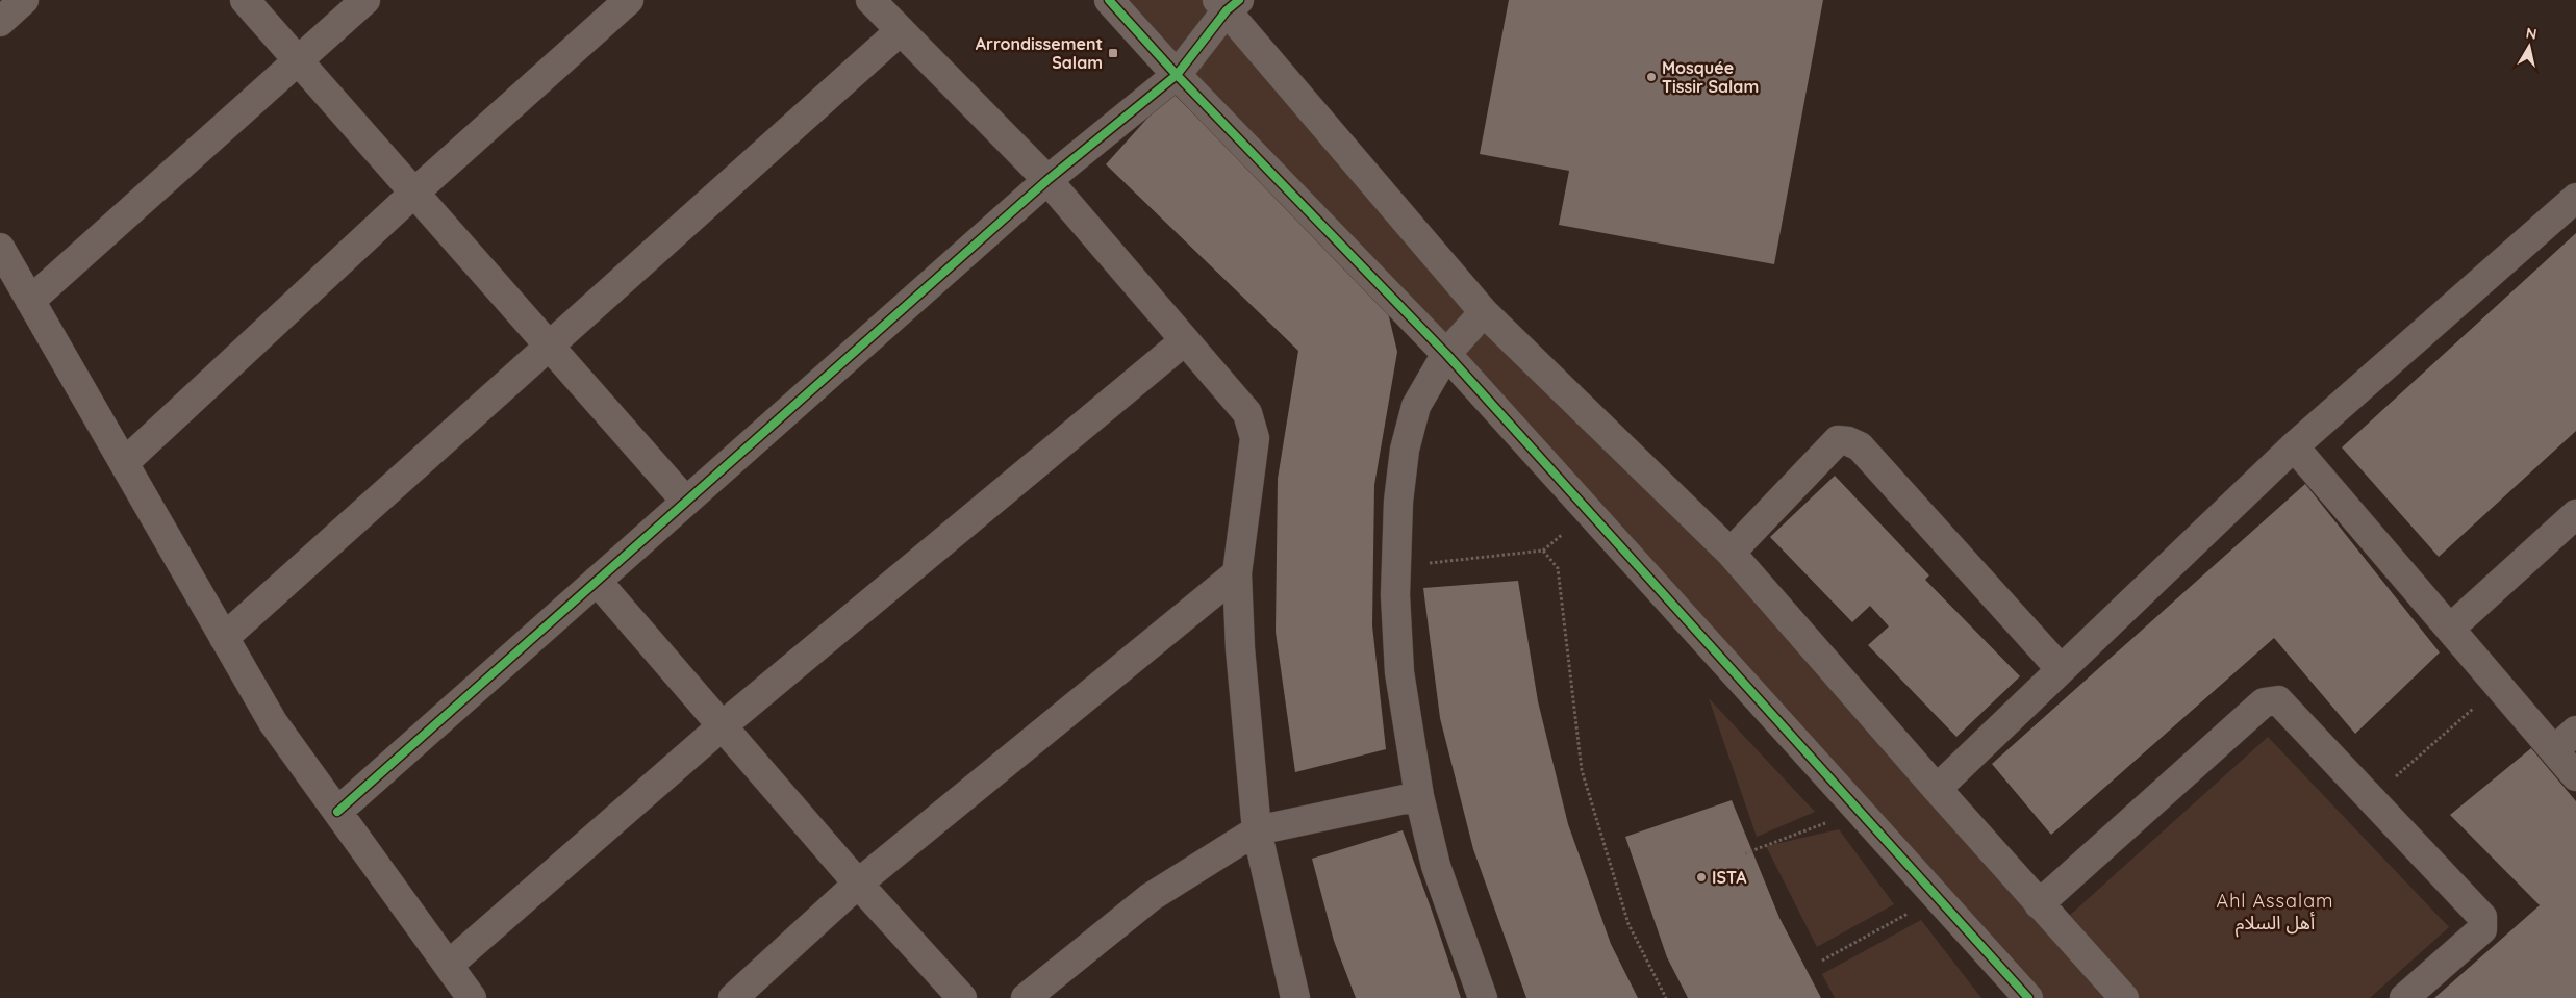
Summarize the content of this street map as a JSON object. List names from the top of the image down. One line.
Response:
{"districts":["Ahl Assalam أهل السلام"],"places":{"transit":["Arrondissement Salam"],"other":["Mosquée Tissir Salam","ISTA"]},"north":"top"}
